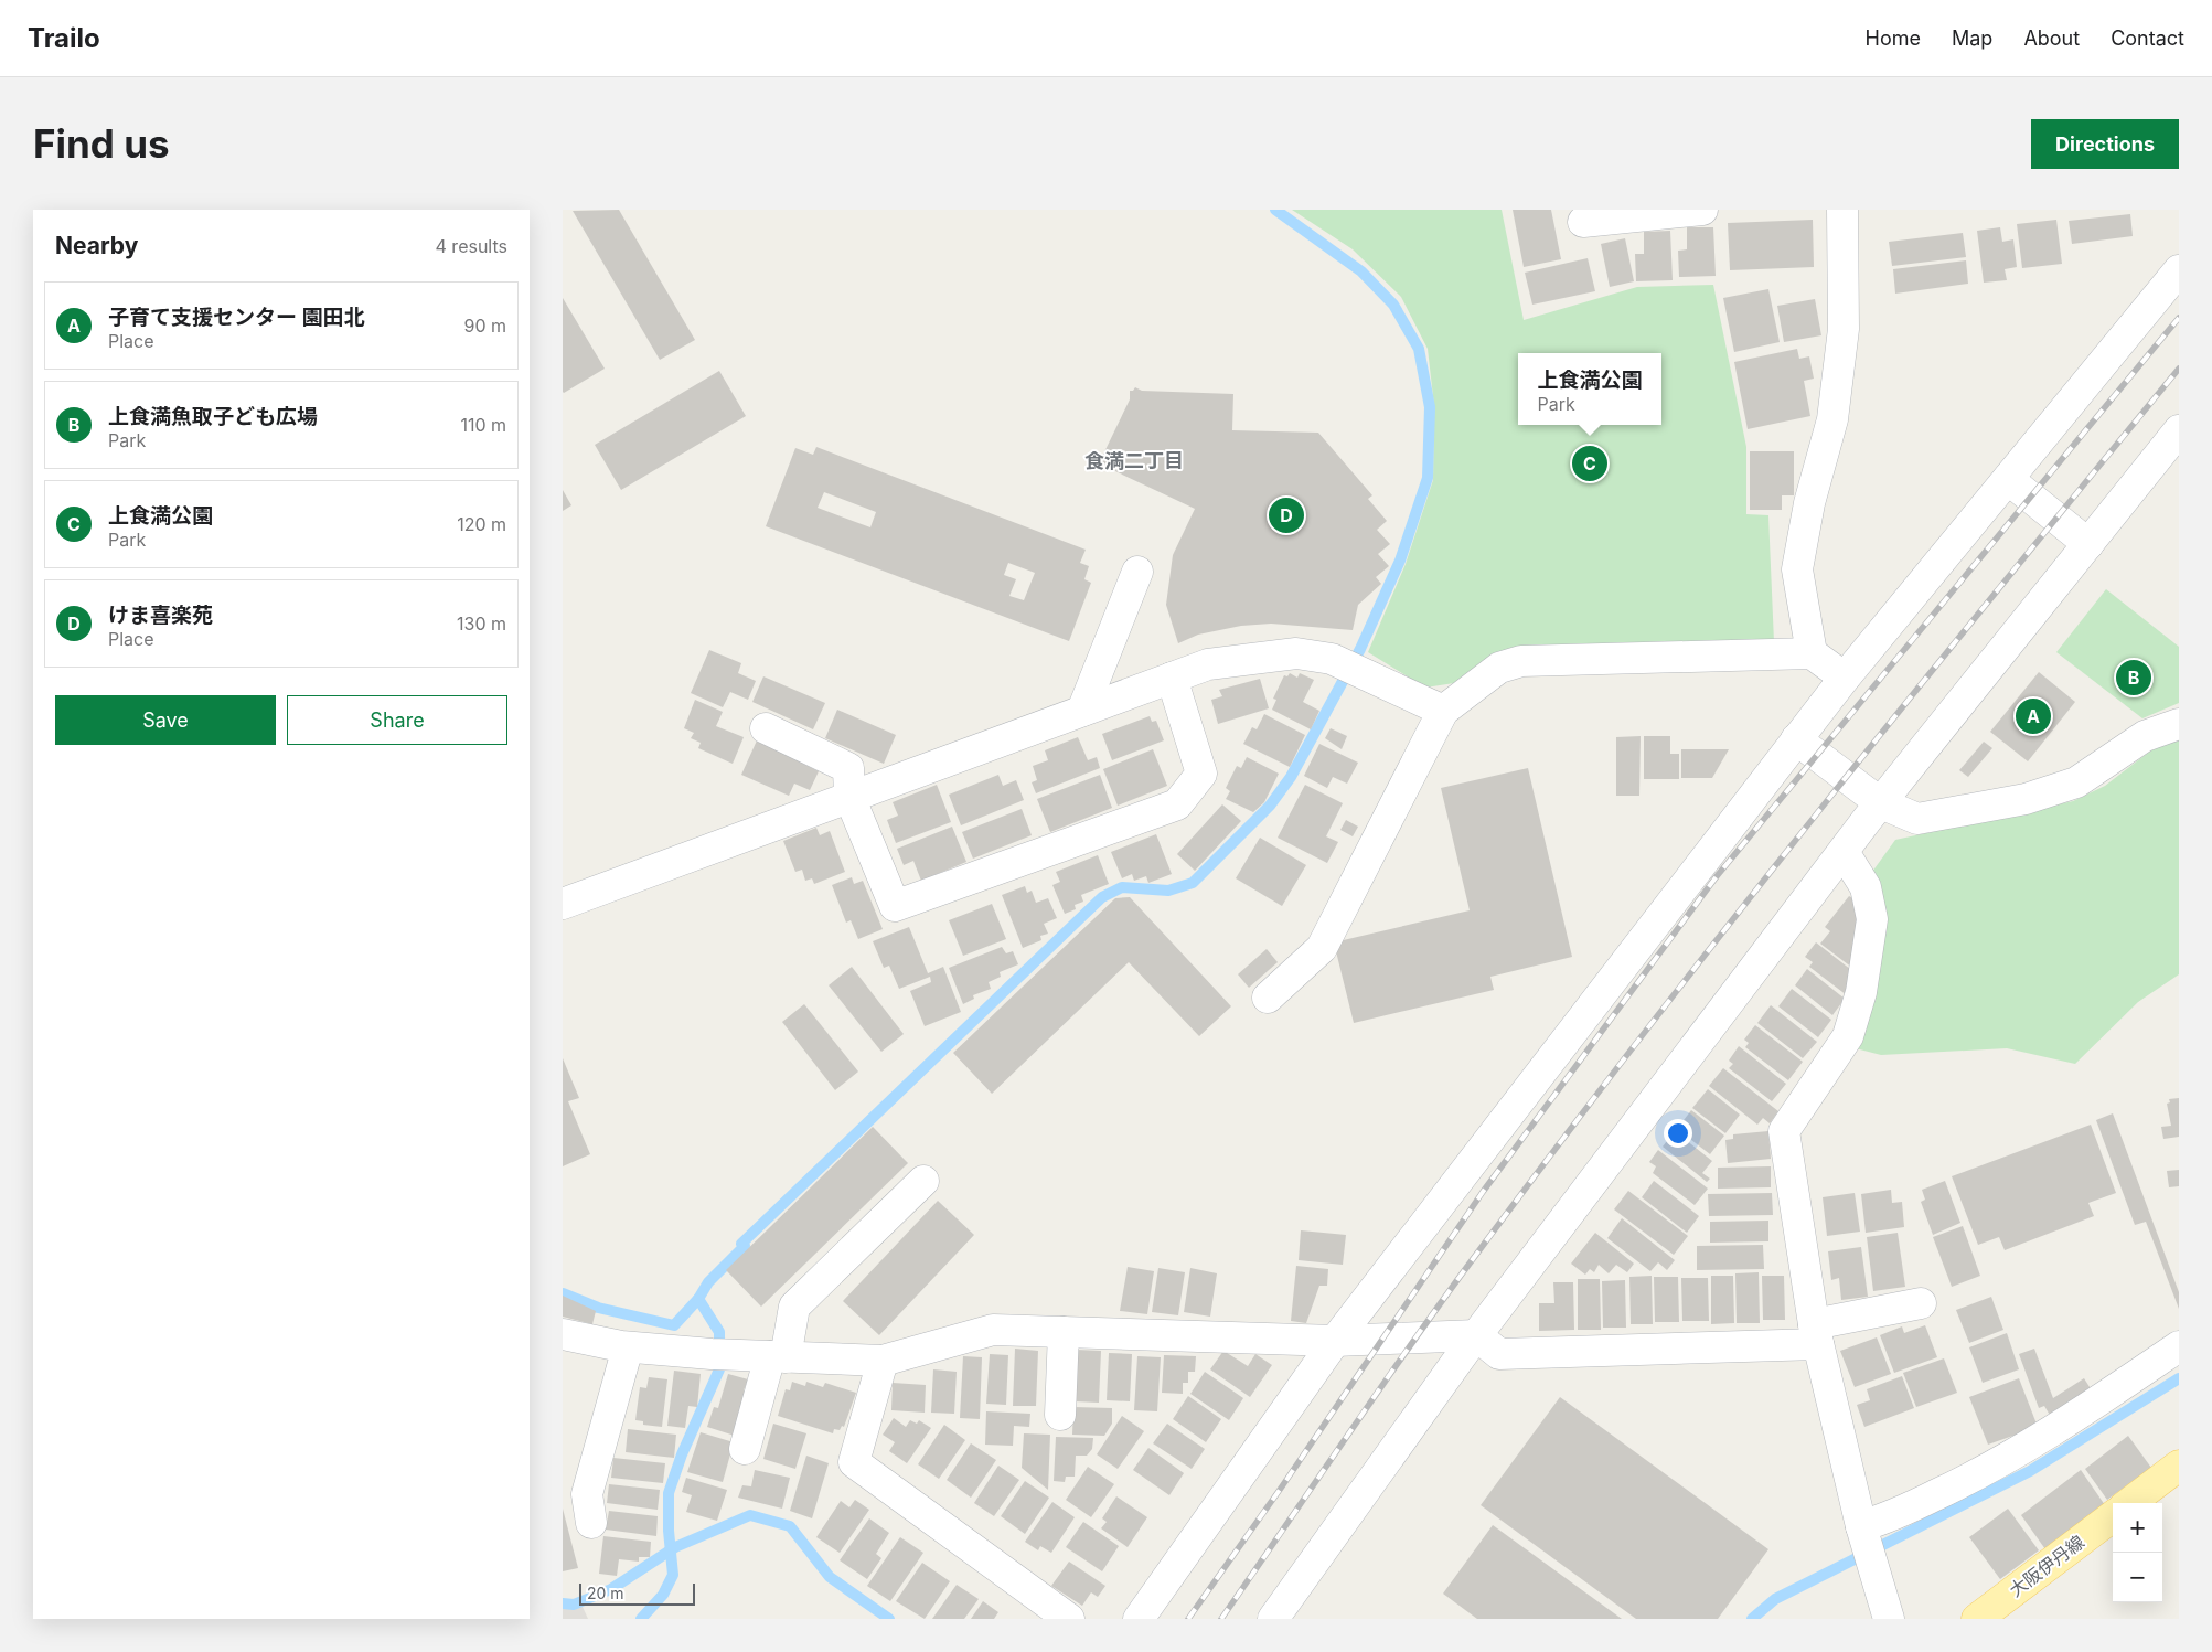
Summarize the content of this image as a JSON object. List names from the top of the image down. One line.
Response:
{"streets":{"main road":["大阪伊丹線"]},"districts":["食満二丁目"],"scale_bar":"20 m","page":{"header":"Trailo","nav":["Home","Map","About","Contact"],"buttons":["Directions",["Save","Share"]],"title":"Find us","heading":["Nearby","4 results"],"list":[{"mark":"A","name":"子育て支援センター 園田北","note":"Place","value":"90 m"},{"mark":"B","name":"上食満魚取子ども広場","note":"Park","value":"110 m"},{"mark":"C","name":"上食満公園","note":"Park","value":"120 m"},{"mark":"D","name":"けま喜楽苑","note":"Place","value":"130 m"}],"popup":["上食満公園","Park"],"pins":["C","D","B","A"],"map_buttons":["+","−"],"scale":"20 m"}}
